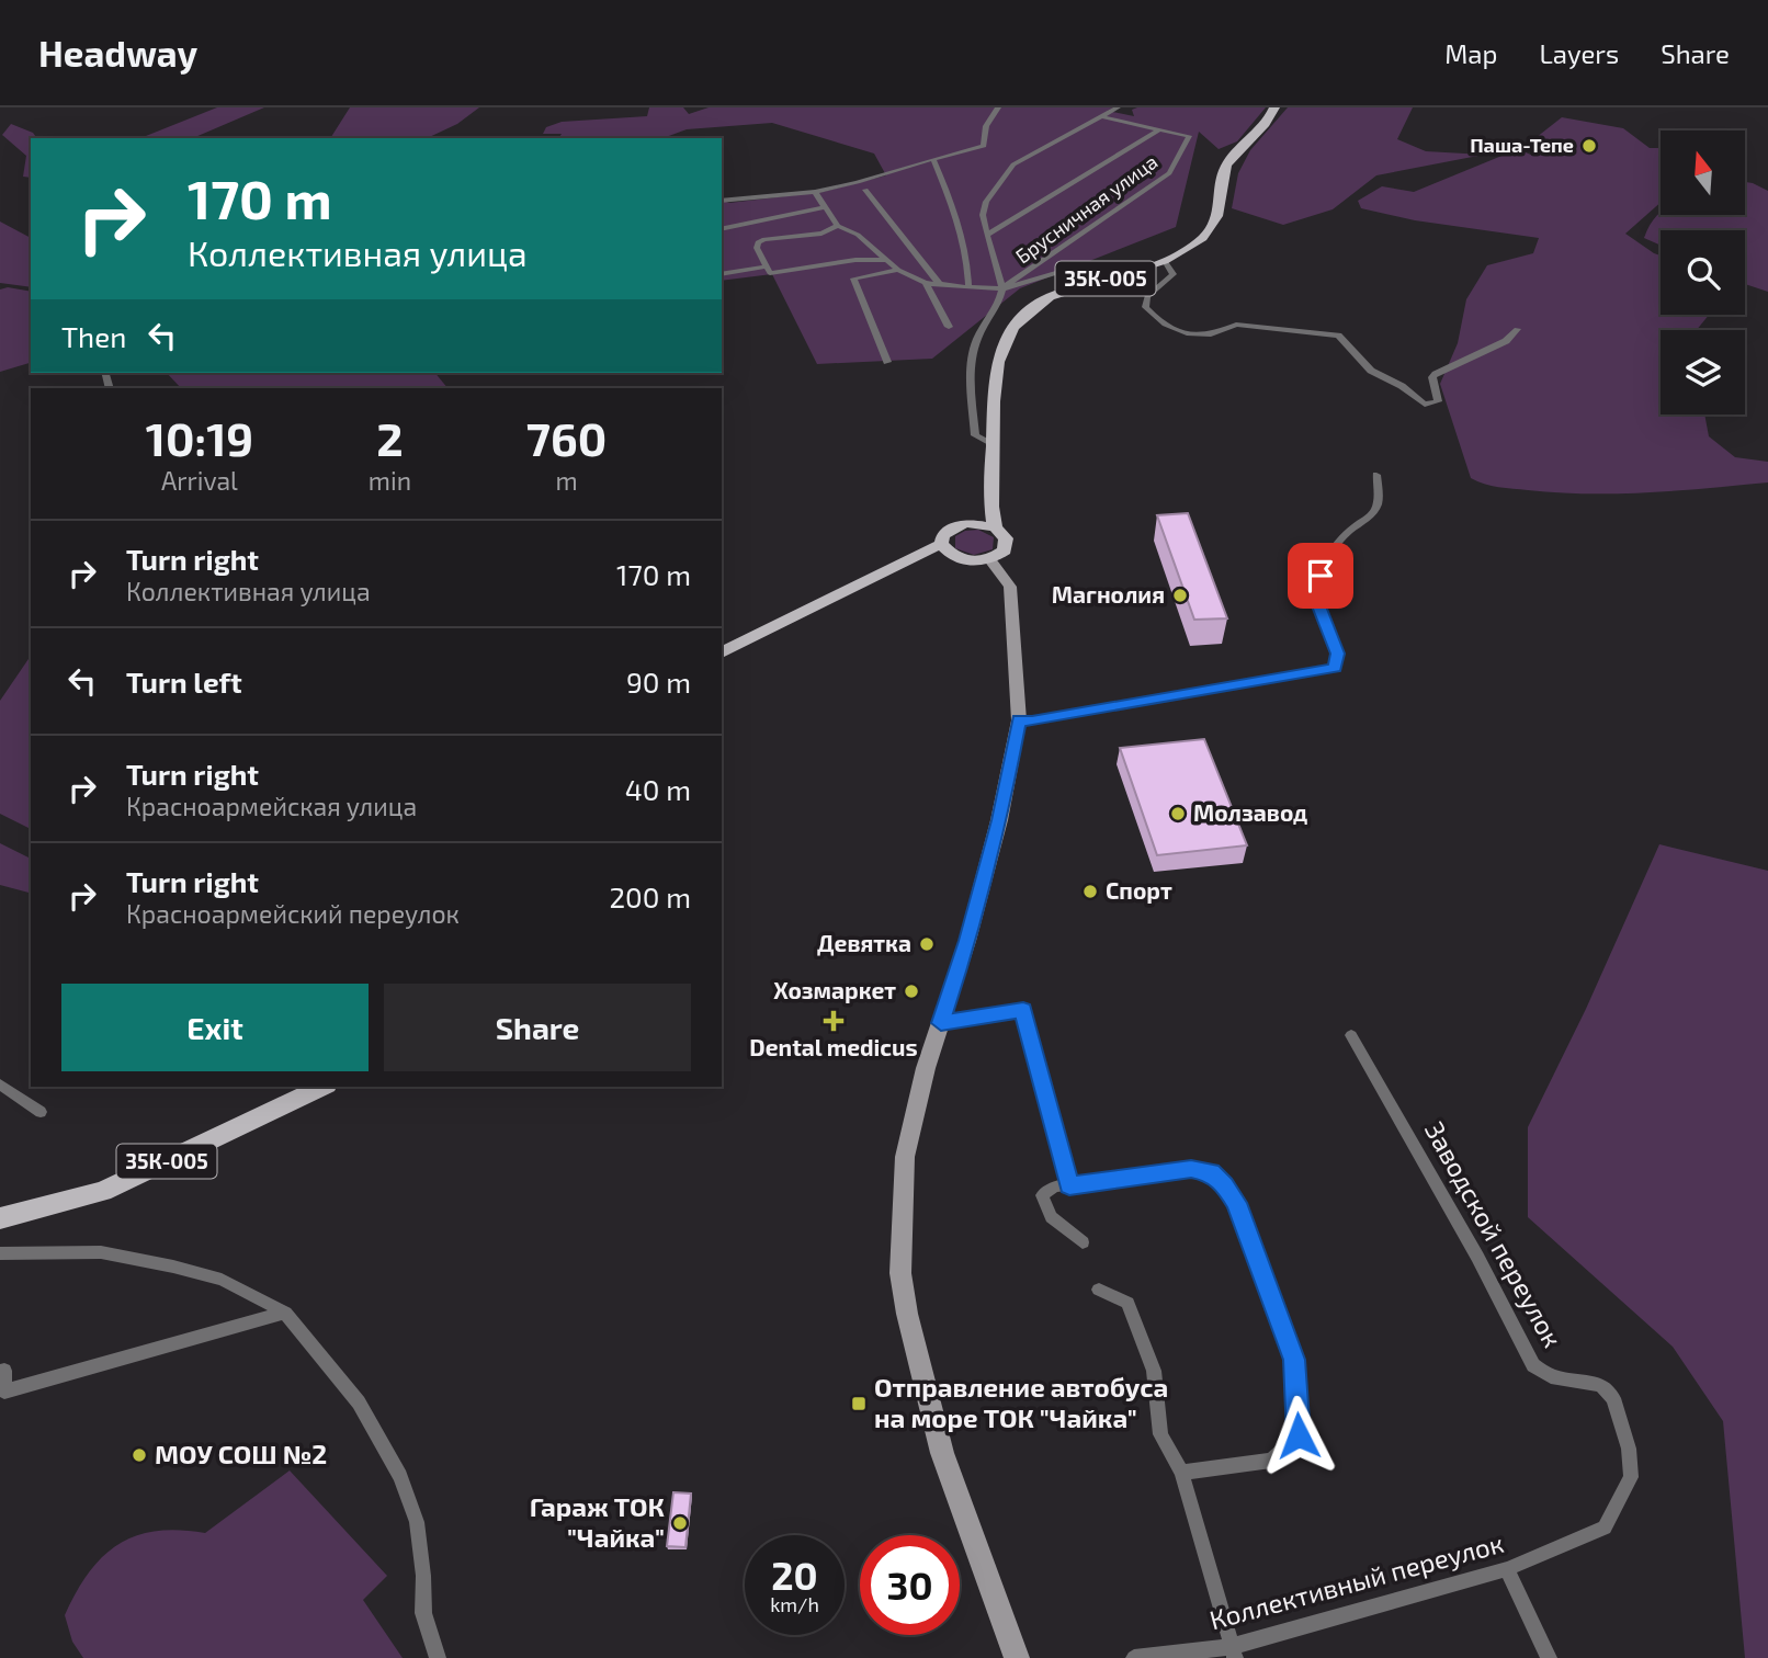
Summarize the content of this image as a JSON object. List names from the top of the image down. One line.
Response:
{"streets":{"main road":["35К-005"],"street":["Брусничная улица","Заводской переулок","Коллективный переулок"]},"crossings":[["Заводской переулок","Коллективный переулок"]],"places":{"other":["Паша-Тепе","Магнолия","Молзавод","Спорт","Девятка","Хозмаркет","МОУ СОШ №2","Гараж ТОК \"Чайка\""],"health":["Dental medicus"],"transit":["Отправление автобуса на море ТОК \"Чайка\""]},"north":"top","page":{"header":"Headway","nav":["Map","Layers","Share"],"turn":["170 m","Коллективная улица"],"then":"Then","eta":["10:19","Arrival","2","min","760","m"],"list":[{"name":"Turn right","note":"Коллективная улица","value":"170 m"},{"name":"Turn left","value":"90 m"},{"name":"Turn right","note":"Красноармейская улица","value":"40 m"},{"name":"Turn right","note":"Красноармейский переулок","value":"200 m"}],"buttons":["Exit","Share"],"speed":"20 km/h","limit":"30"}}
